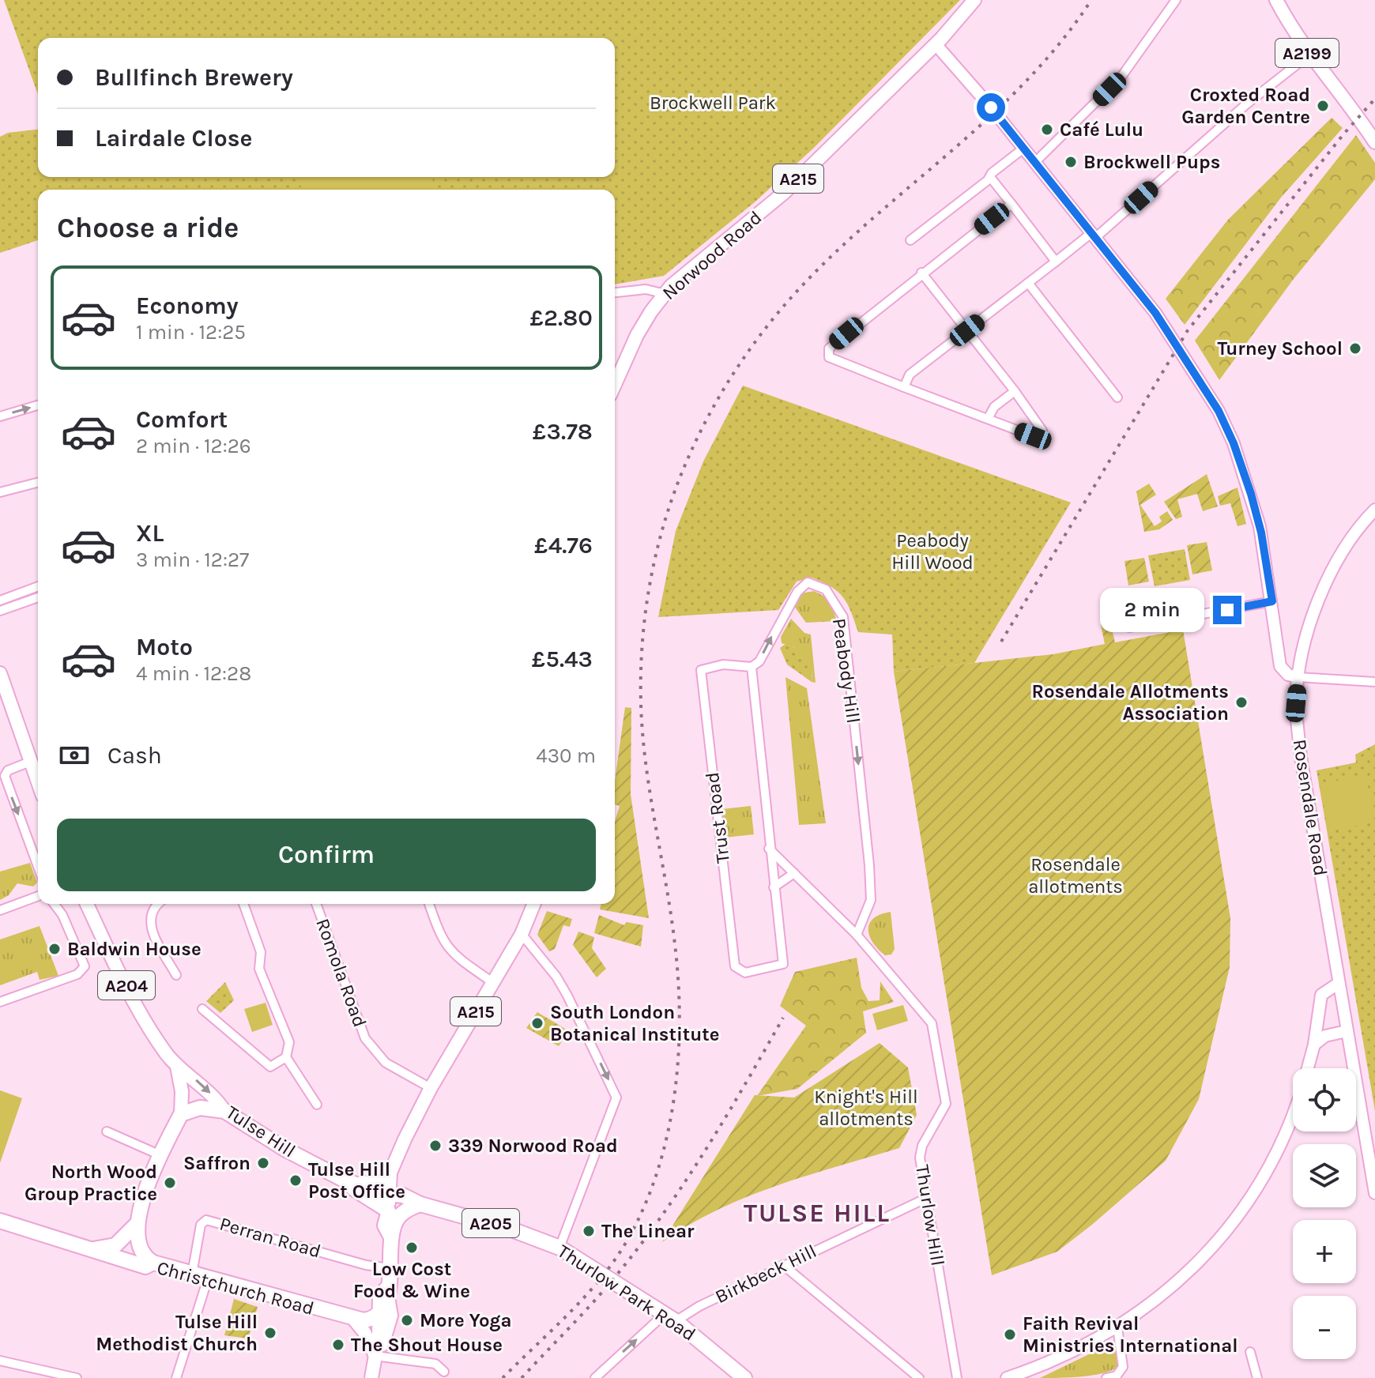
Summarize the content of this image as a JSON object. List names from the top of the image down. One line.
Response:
{"streets":{"highway":["Tulse Hill","A205","Christchurch Road","Thurlow Park Road"],"main road":["A2199","A215","Norwood Road","A204"],"street":["Peabody Hill","Rosendale Road","Trust Road","Romola Road","Thurlow Hill","Perran Road","Birkbeck Hill"]},"crossings":[["A215","Romola Road"],["A215","Tulse Hill"],["A215","A205"],["A215","Thurlow Park Road"],["Peabody Hill","Trust Road"],["Peabody Hill","Thurlow Hill"],["Tulse Hill","A205"],["Tulse Hill","Thurlow Park Road"],["Thurlow Hill","Birkbeck Hill"],["Perran Road","Christchurch Road"],["Birkbeck Hill","Thurlow Park Road"]],"districts":["TULSE HILL"],"parks":["Brockwell Park","Peabody Hill Wood","Rosendale allotments","Knight's Hill allotments"],"places":["Croxted Road Garden Centre","Café Lulu","Brockwell Pups","Turney School","Rosendale Allotments Association","Baldwin House","South London Botanical Institute","339 Norwood Road","Saffron","Tulse Hill Post Office","North Wood Group Practice","The Linear","Low Cost Food & Wine","More Yoga","Tulse Hill Methodist Church","Faith Revival Ministries International","The Shout House"],"page":{"banner":["Bullfinch Brewery","Lairdale Close"],"heading":"Choose a ride","list":[{"name":"Economy","note":"1 min · 12:25","value":"£2.80"},{"name":"Comfort","note":"2 min · 12:26","value":"£3.78"},{"name":"XL","note":"3 min · 12:27","value":"£4.76"},{"name":"Moto","note":"4 min · 12:28","value":"£5.43"}],"bubble":"2 min","pay":["Cash","430 m"],"buttons":"Confirm","map_buttons":["+","−"]}}
